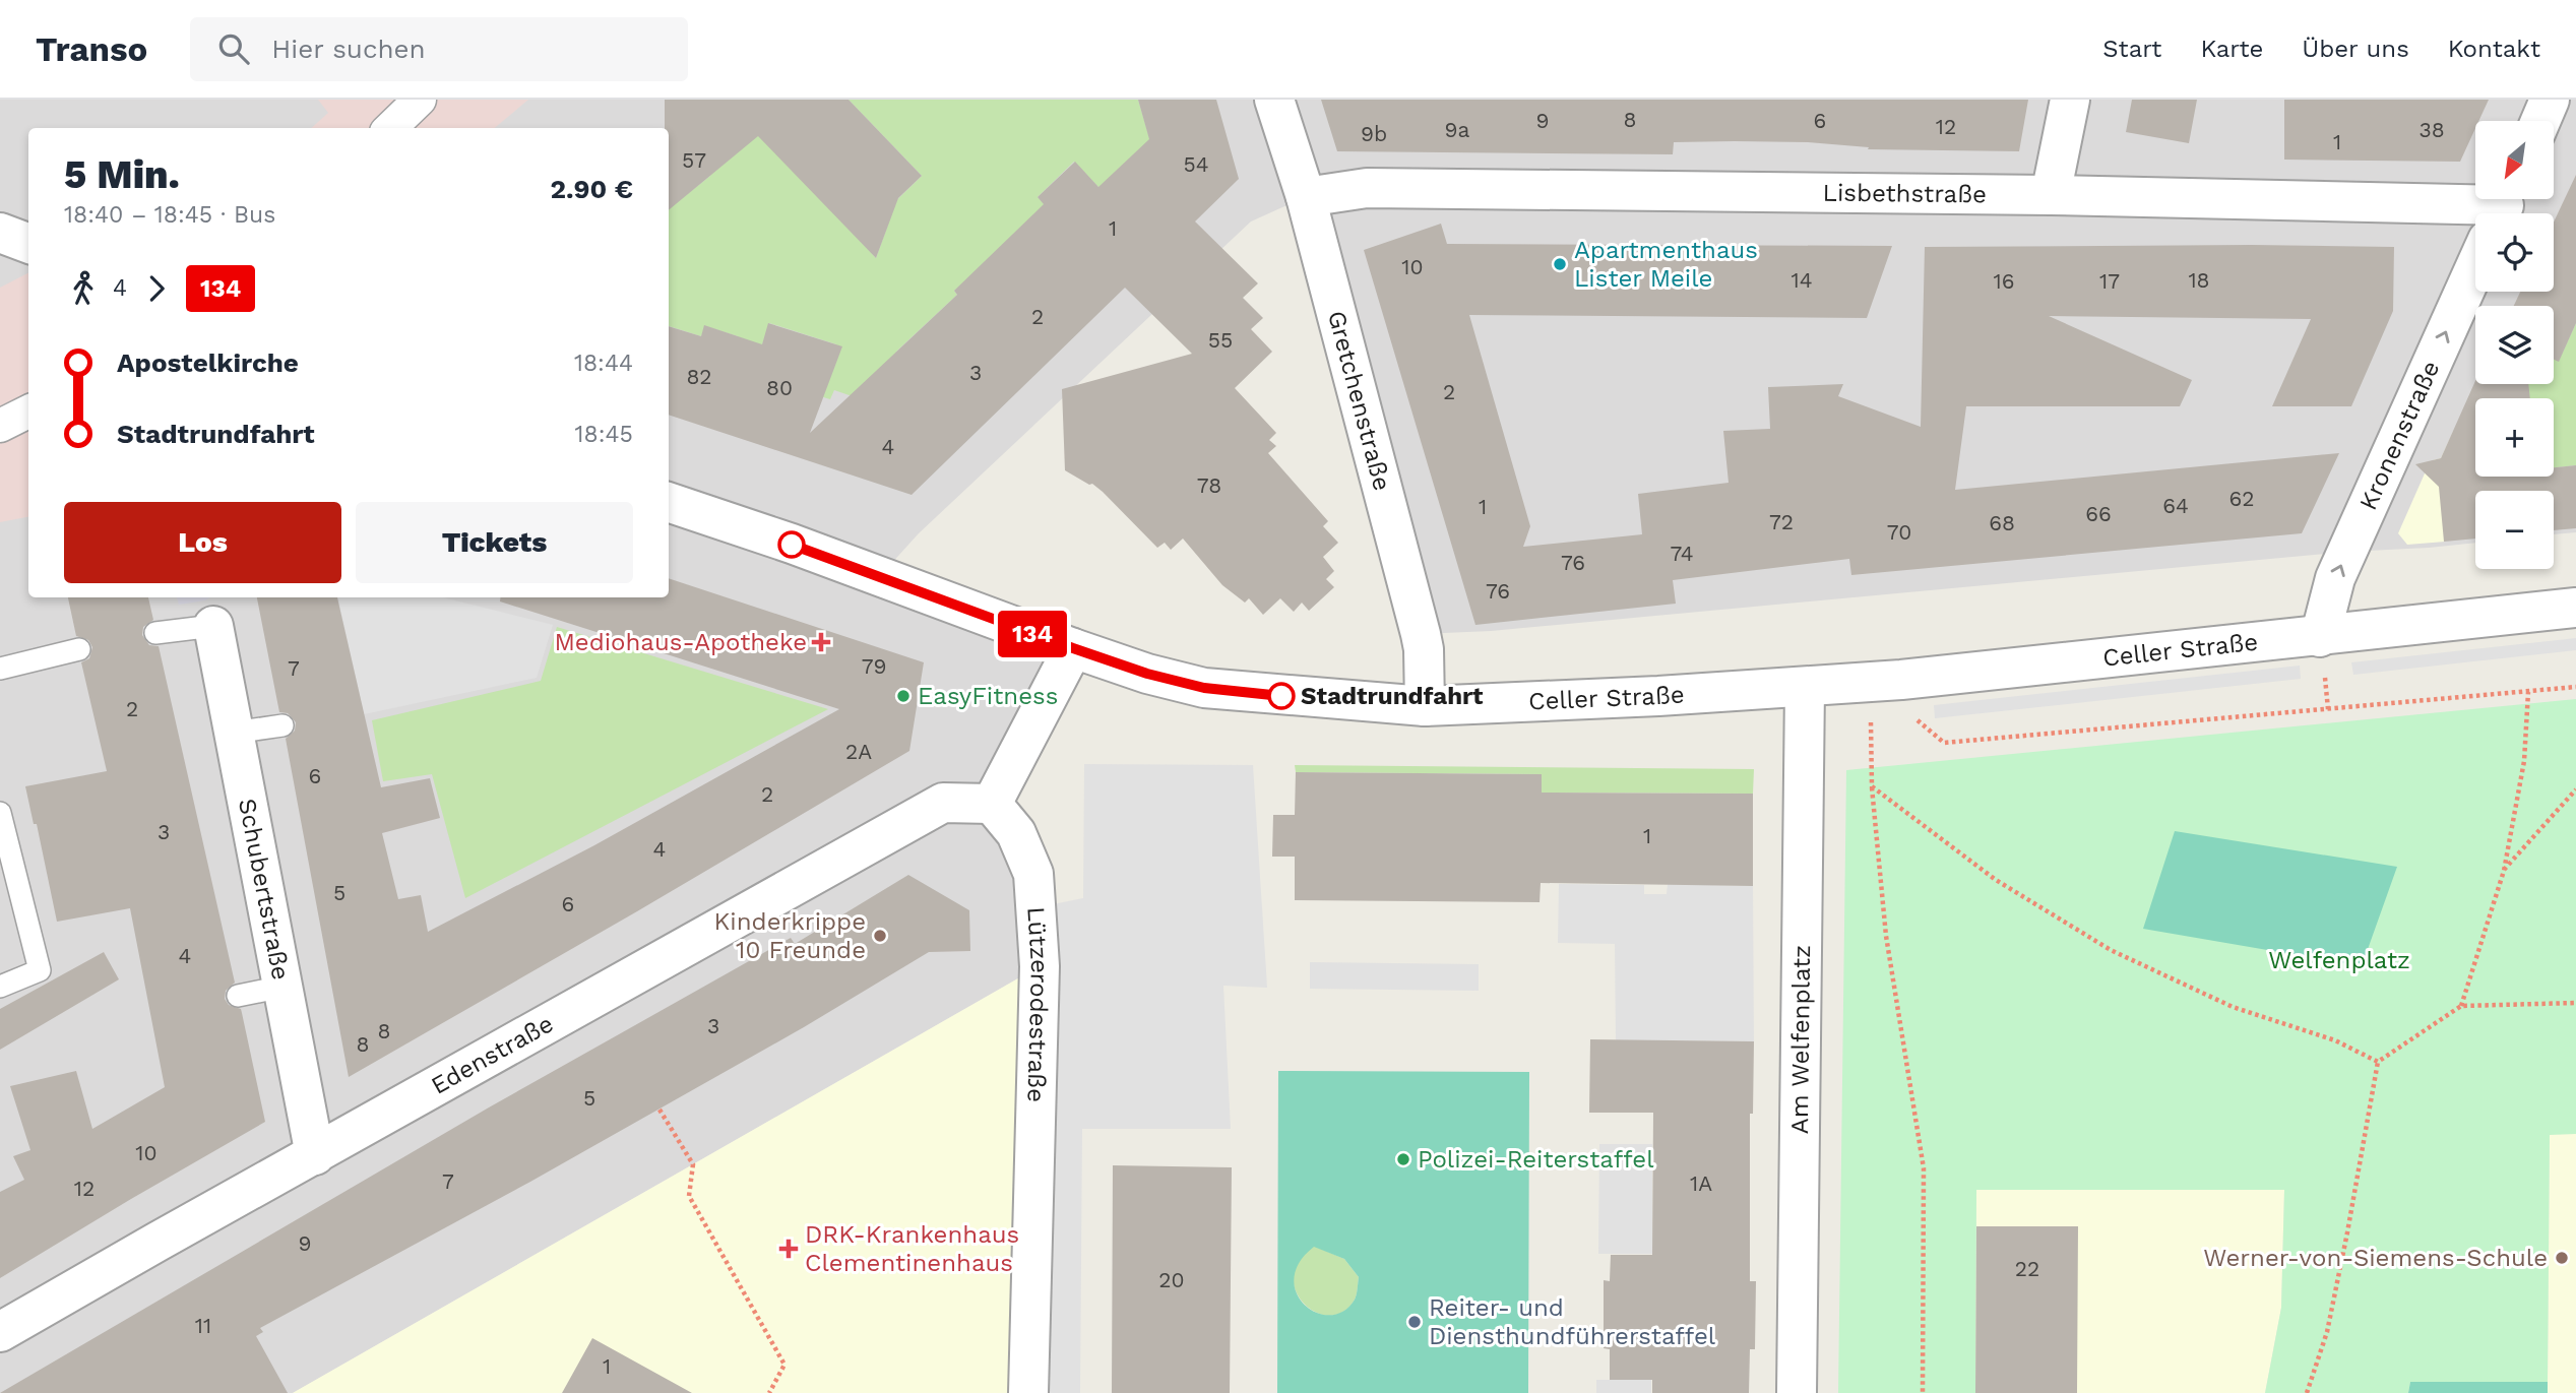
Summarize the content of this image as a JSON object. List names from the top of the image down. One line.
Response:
{"streets":{"street":["Lisbethstraße","Gretchenstraße","Kronenstraße","Celler Straße","Schubertstraße","Lützerodestraße","Am Welfenplatz","Edenstraße"]},"crossings":[["Lisbethstraße","Gretchenstraße"],["Gretchenstraße","Celler Straße"],["Kronenstraße","Celler Straße"],["Celler Straße","Am Welfenplatz"],["Schubertstraße","Edenstraße"],["Lützerodestraße","Edenstraße"]],"one_way":["Kronenstraße"],"parks":["Welfenplatz"],"places":{"other":["Apartmenthaus Lister Meile","EasyFitness","Stadtrundfahrt","Kinderkrippe 10 Freunde","Polizei-Reiterstaffel","Werner-von-Siemens-Schule","Reiter- und Diensthundführerstaffel"],"health":["Mediohaus-Apotheke","DRK-Krankenhaus Clementinenhaus"]},"lines":["bus line 134"],"house_numbers":["8","9","6","12","9a","38","9b","1","57","54","1","10","14","18","16","17","2","55","3","82","80","2","4","78","62","64","1","66","72","68","70","74","76","76","79","7","2","2A","6","2","3","1","4","5","6","4","3","8","8","5","10","7","1A","12","9","22","20","11","1"],"north":"bottom left","page":{"header":"Transo","search":"Hier suchen","nav":["Start","Karte","Über uns","Kontakt"],"on_map":"134","map_buttons":["+","−"],"heading":["5 Min.","18:40 – 18:45 · Bus","2.90 €"],"legs":["4","134"],"list":[{"name":"Apostelkirche","value":"18:44"},{"name":"Stadtrundfahrt","value":"18:45"}],"buttons":["Los","Tickets"]}}
